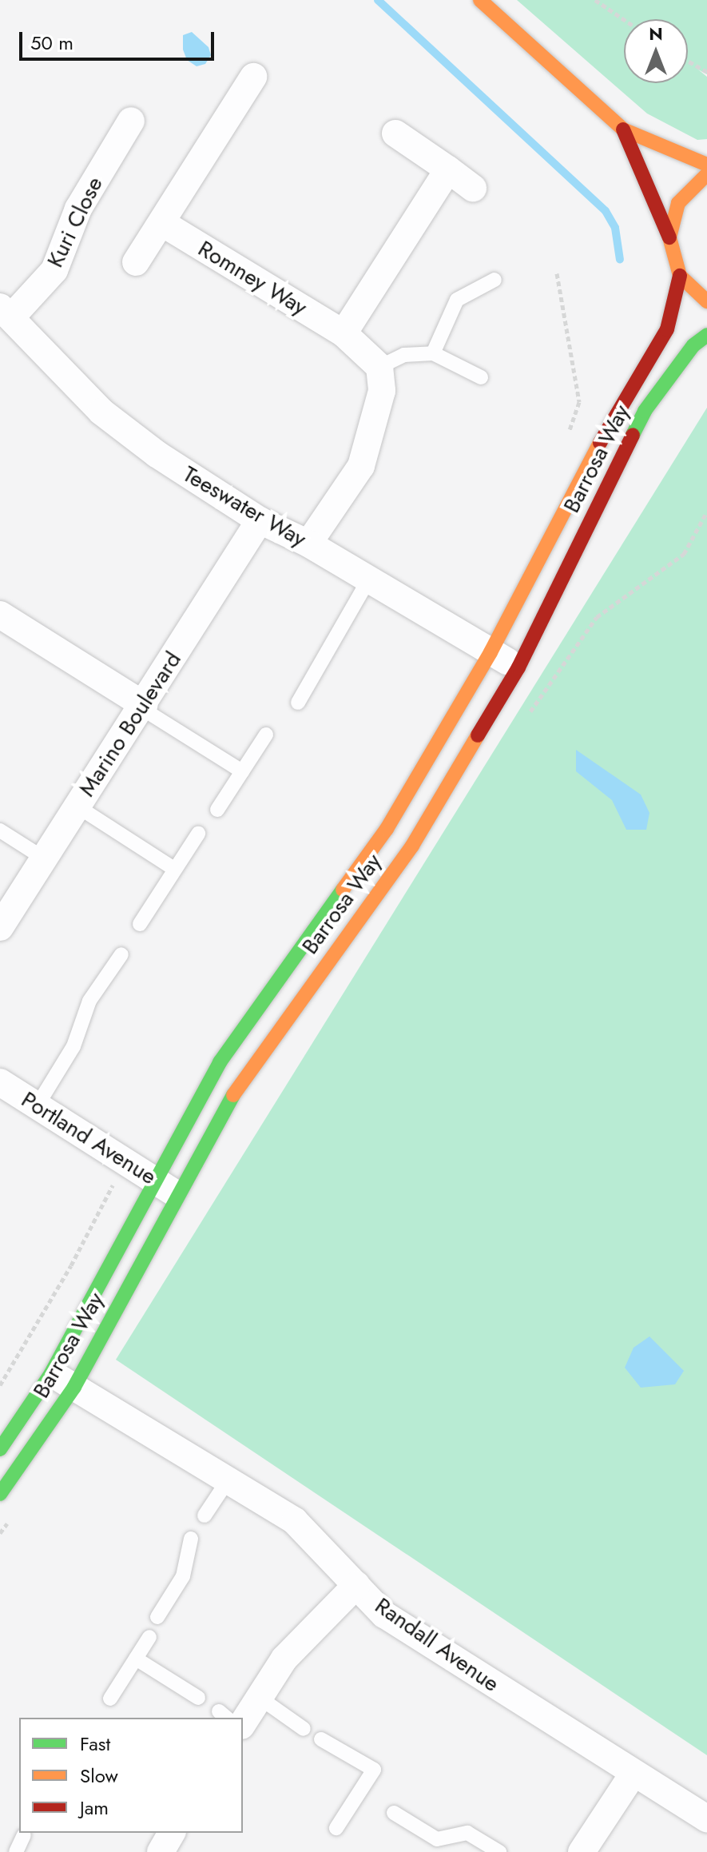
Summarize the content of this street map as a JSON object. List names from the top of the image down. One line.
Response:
{"streets":{"street":["Kuri Close","Romney Way","Barrosa Way","Teeswater Way","Marino Boulevard","Portland Avenue","Randall Avenue"]},"crossings":[["Kuri Close","Teeswater Way"],["Barrosa Way","Teeswater Way"],["Barrosa Way","Portland Avenue"],["Barrosa Way","Randall Avenue"],["Teeswater Way","Marino Boulevard"]],"legend":["Fast","Slow","Jam"],"scale_bar":"50 m","north":"top"}
